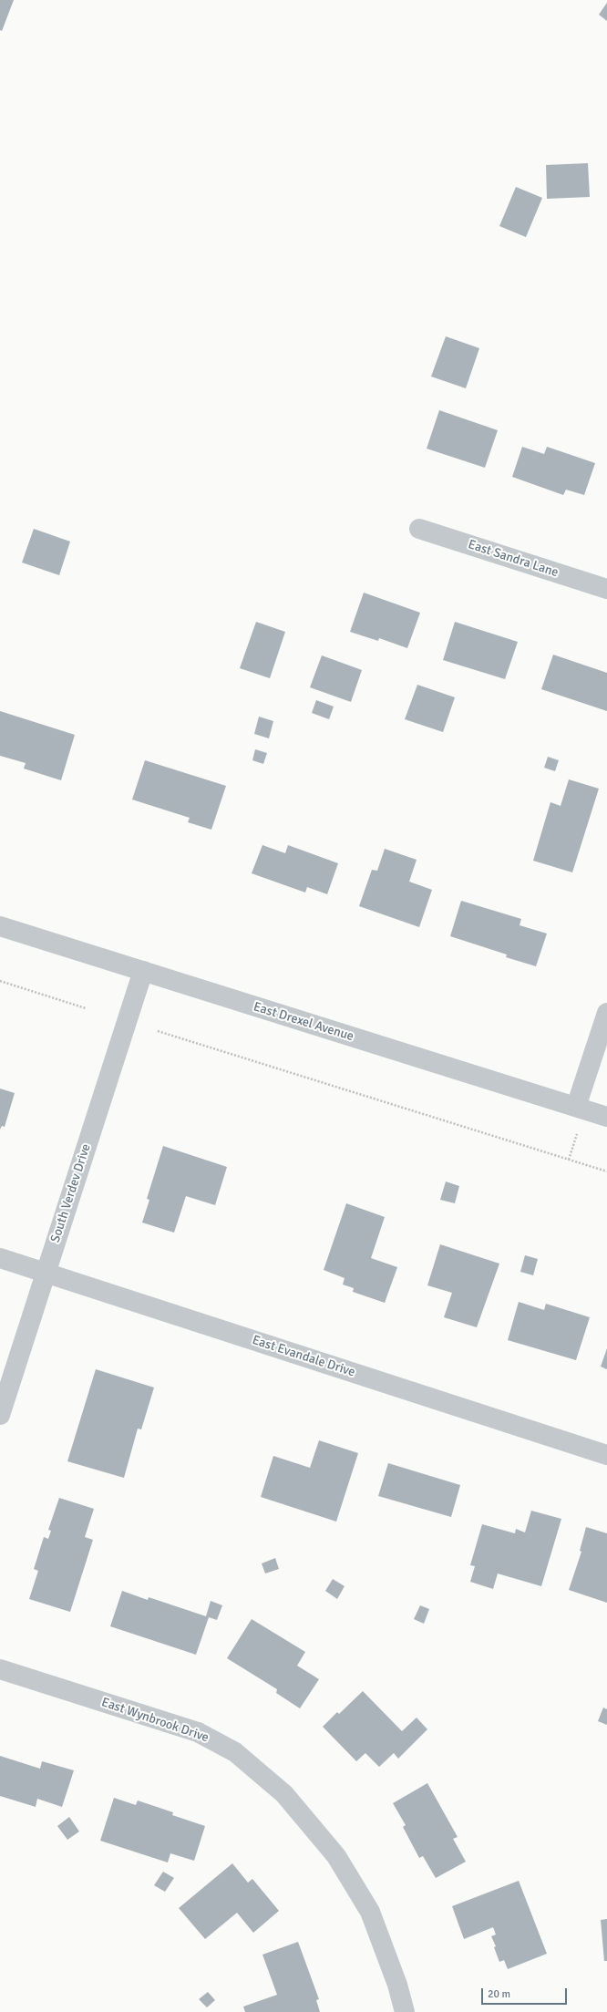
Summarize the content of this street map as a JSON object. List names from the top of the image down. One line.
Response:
{"streets":{"street":["East Sandra Lane","East Drexel Avenue","South Verdev Drive","East Evandale Drive","East Wynbrook Drive"]},"crossings":[["East Drexel Avenue","South Verdev Drive"],["South Verdev Drive","East Evandale Drive"]],"scale_bar":"20 m"}
